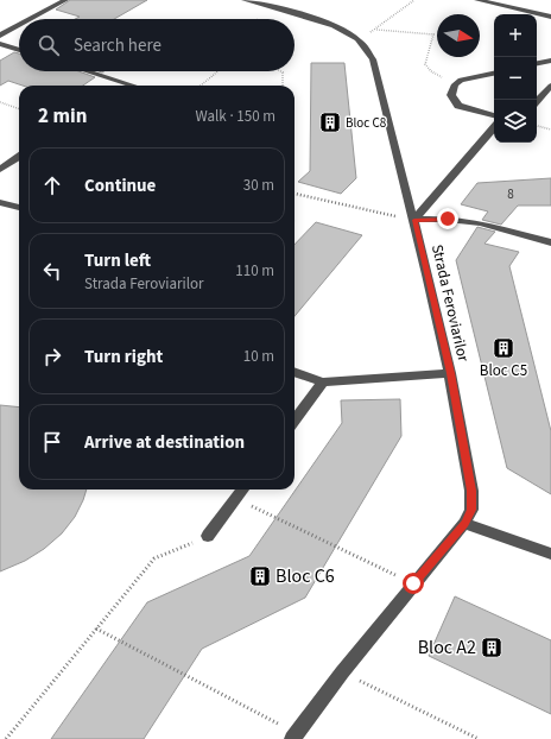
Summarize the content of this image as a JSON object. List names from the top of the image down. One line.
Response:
{"streets":{"street":["Strada Feroviarilor"]},"places":{"building":["Bloc C8","Bloc C5","Bloc C6","Bloc A2"]},"house_numbers":["8"],"north":"right","page":{"map_buttons":["+","−"],"search":"Search here","heading":["2 min","Walk · 150 m"],"list":[["Continue","30 m"],["Turn left","Strada Feroviarilor","110 m"],["Turn right","10 m"],"Arrive at destination"]}}
